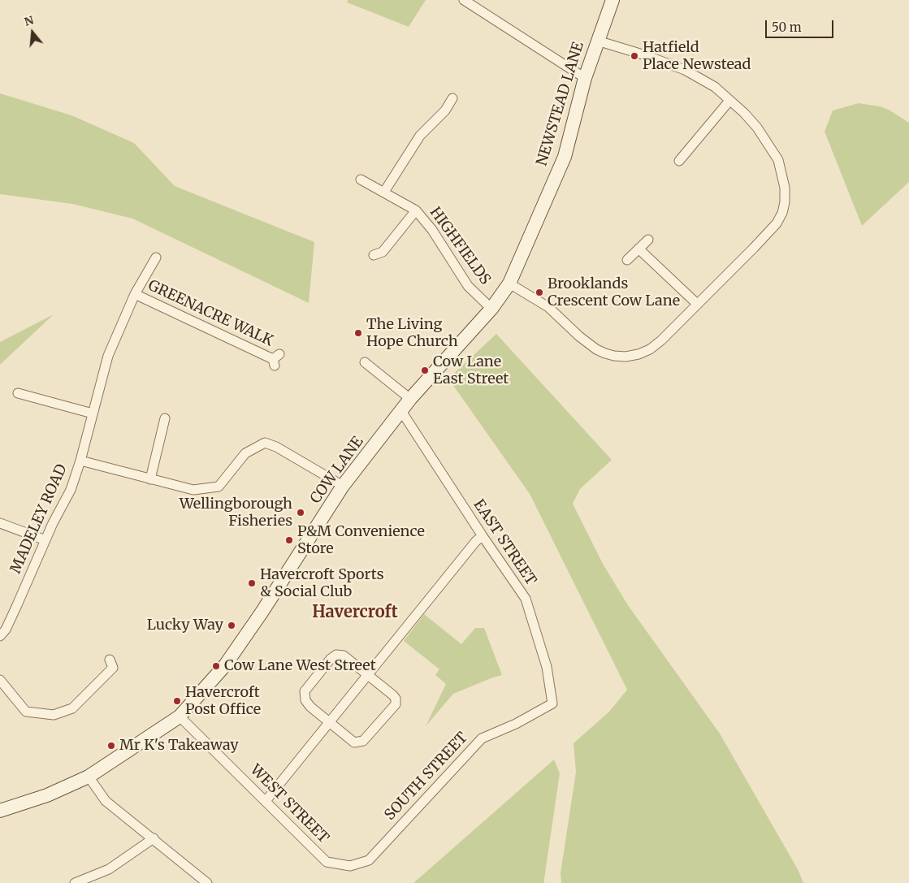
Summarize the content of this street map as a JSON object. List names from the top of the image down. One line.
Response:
{"streets":{"main road":["NEWSTEAD LANE","COW LANE"],"street":["HIGHFIELDS","GREENACRE WALK","MADELEY ROAD","EAST STREET","SOUTH STREET","WEST STREET"]},"crossings":[["NEWSTEAD LANE","COW LANE"],["HIGHFIELDS","COW LANE"],["COW LANE","MADELEY ROAD"],["COW LANE","EAST STREET"],["COW LANE","WEST STREET"],["EAST STREET","SOUTH STREET"],["SOUTH STREET","WEST STREET"]],"districts":["Havercroft"],"places":["Hatfield Place Newstead","Brooklands Crescent Cow Lane","The Living Hope Church","Cow Lane East Street","Wellingborough Fisheries","P&M Convenience Store","Havercroft Sports & Social Club","Lucky Way","Cow Lane West Street","Havercroft Post Office","Mr K's Takeaway"],"scale_bar":"50 m","north":"top"}
